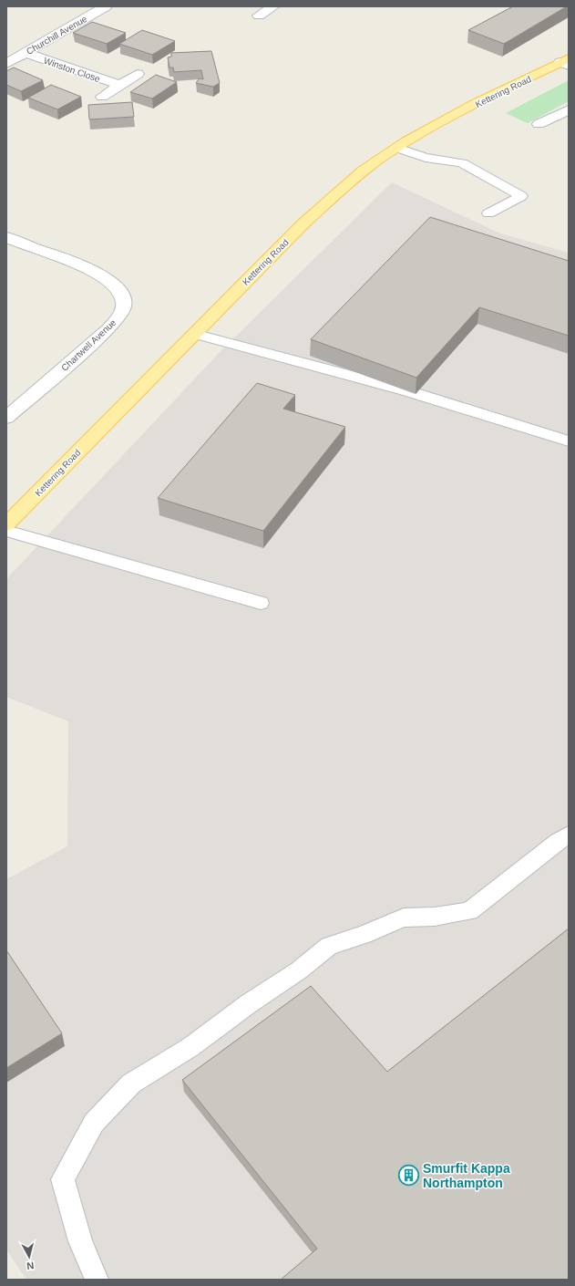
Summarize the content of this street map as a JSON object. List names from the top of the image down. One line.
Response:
{"streets":{"main road":["Kettering Road"],"street":["Churchill Avenue","Winston Close","Chartwell Avenue"]},"crossings":[["Churchill Avenue","Winston Close"]],"places":{"building":["Smurfit Kappa Northampton"]},"north":"bottom"}
